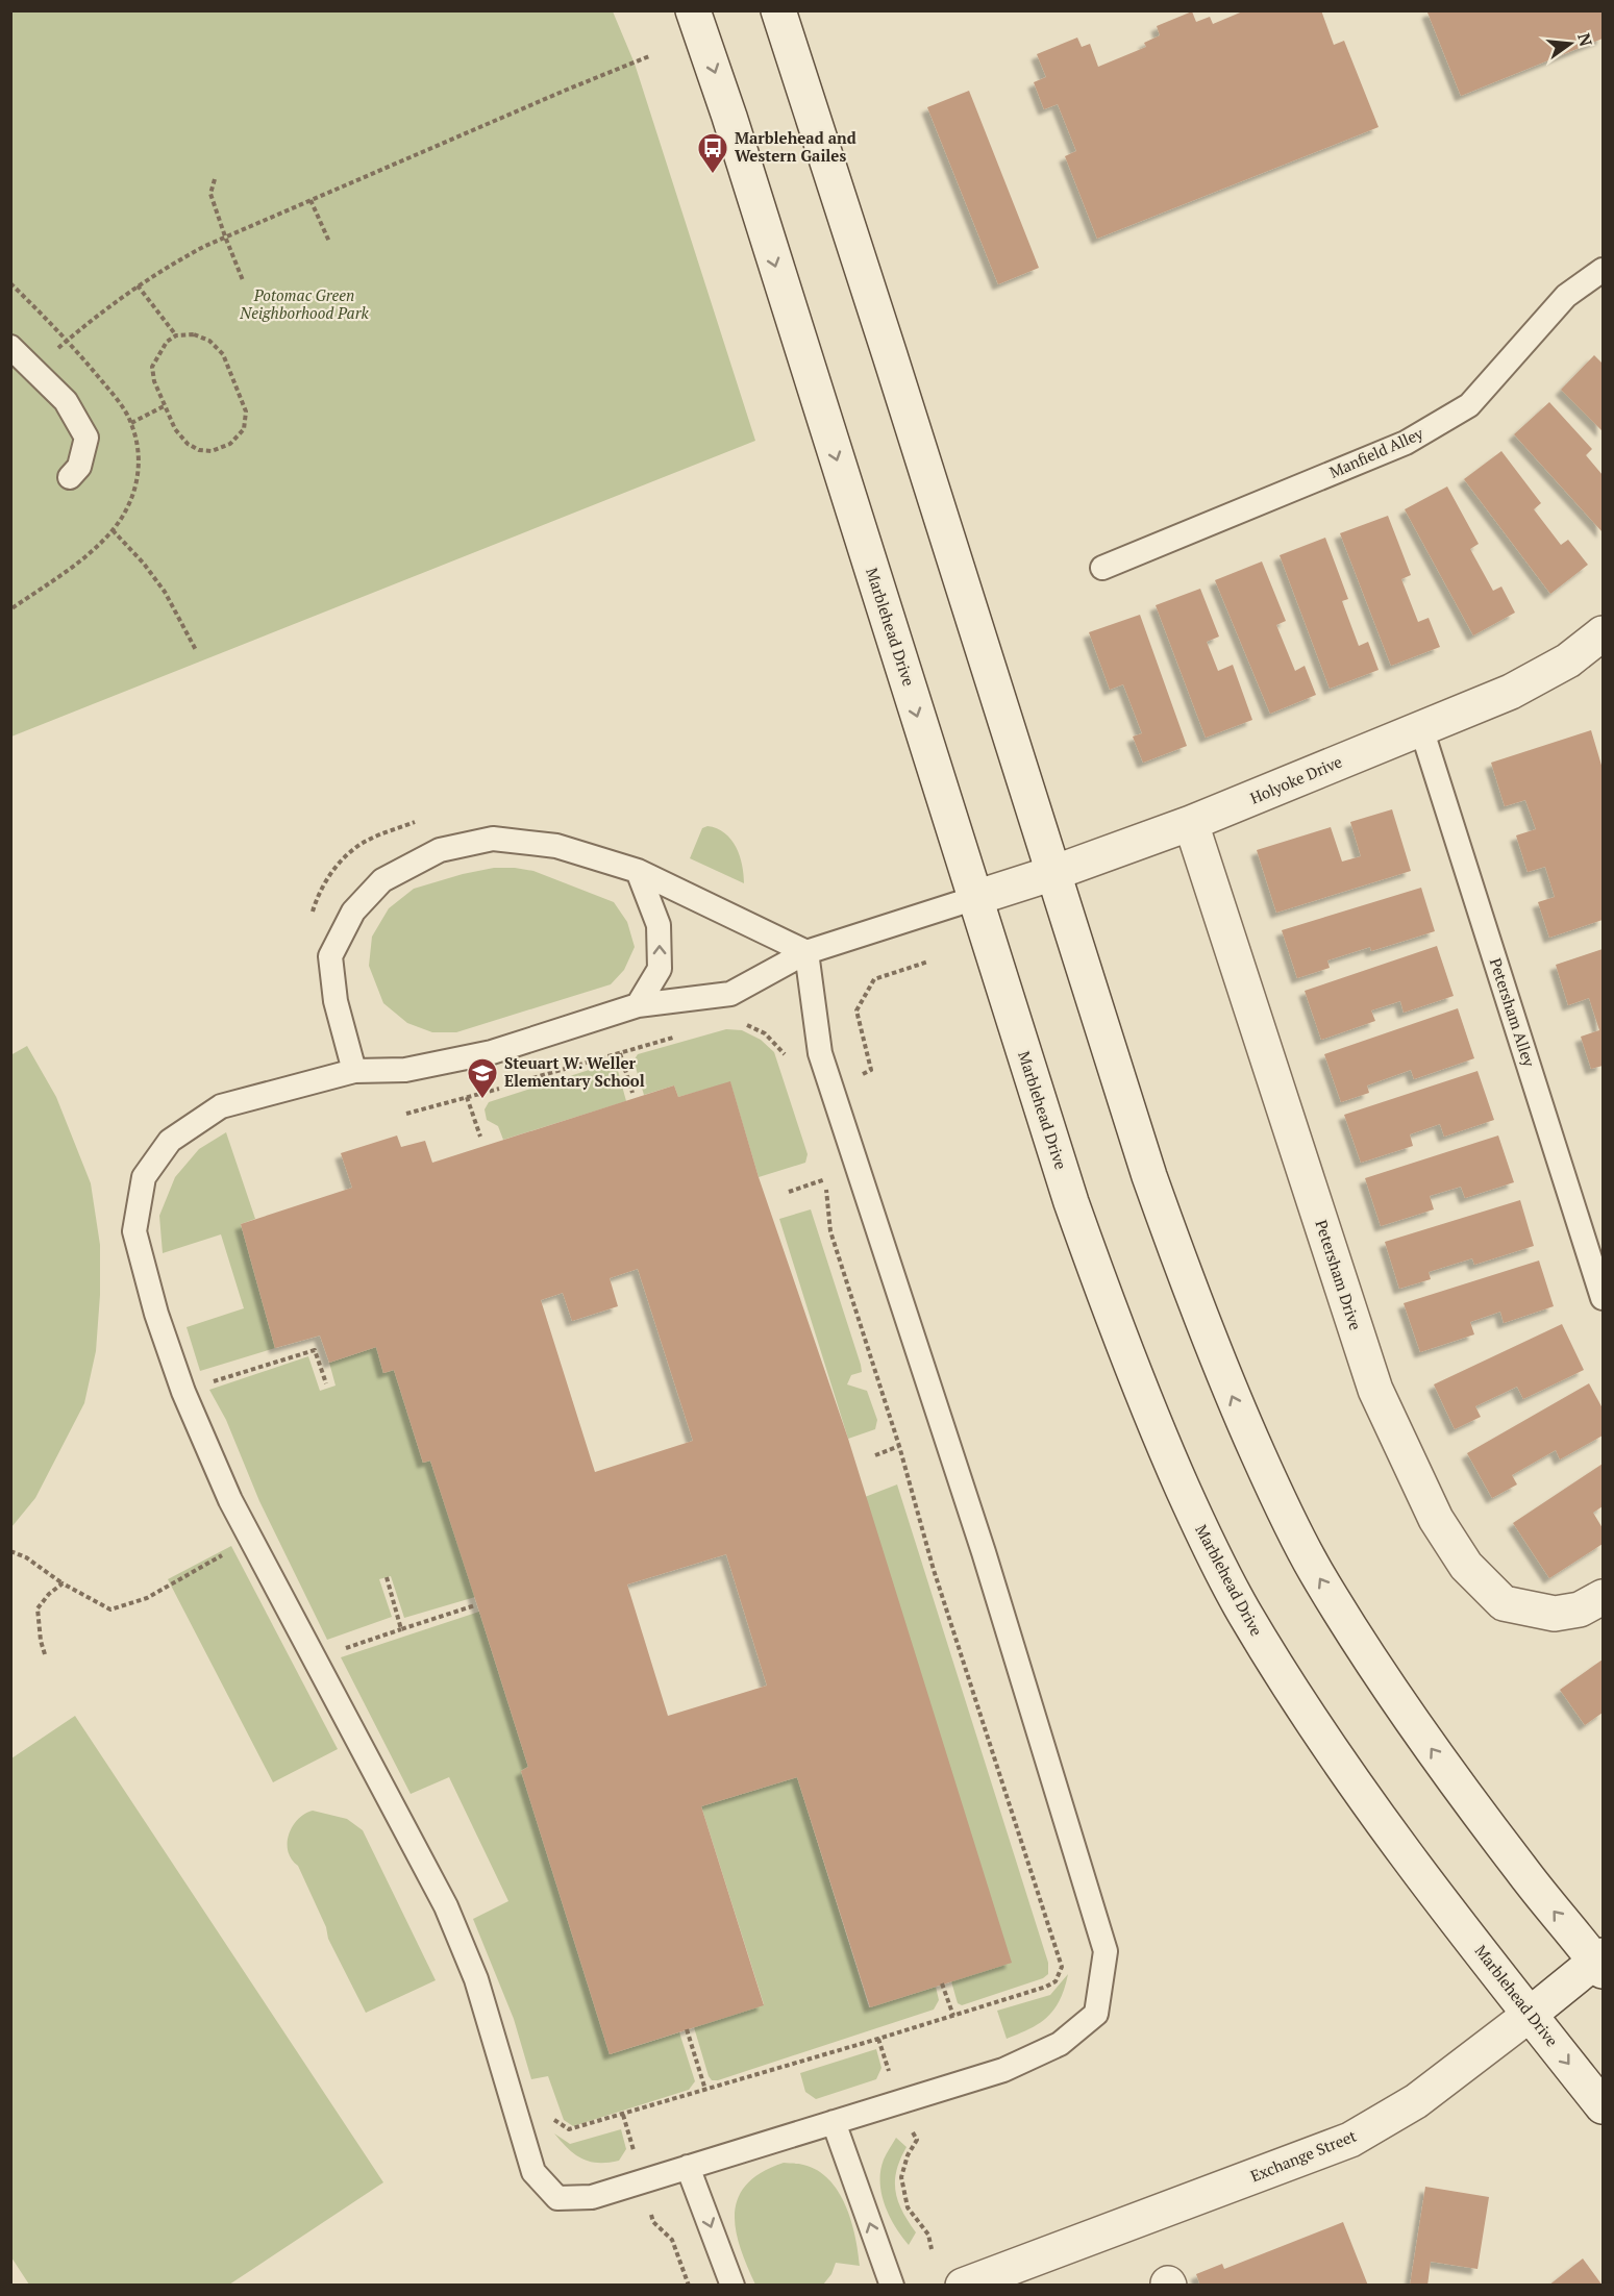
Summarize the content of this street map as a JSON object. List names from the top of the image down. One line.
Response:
{"streets":{"street":["Marblehead Drive","Holyoke Drive","Petersham Drive","Exchange Street"],"lane":["Manfield Alley","Petersham Alley"]},"crossings":[["Marblehead Drive","Holyoke Drive"],["Marblehead Drive","Exchange Street"],["Holyoke Drive","Petersham Alley"],["Holyoke Drive","Petersham Drive"]],"parks":["Potomac Green Neighborhood Park"],"places":{"bus stop":["Marblehead and Western Gailes"],"school or university":["Steuart W. Weller Elementary School"]},"north":"right"}
